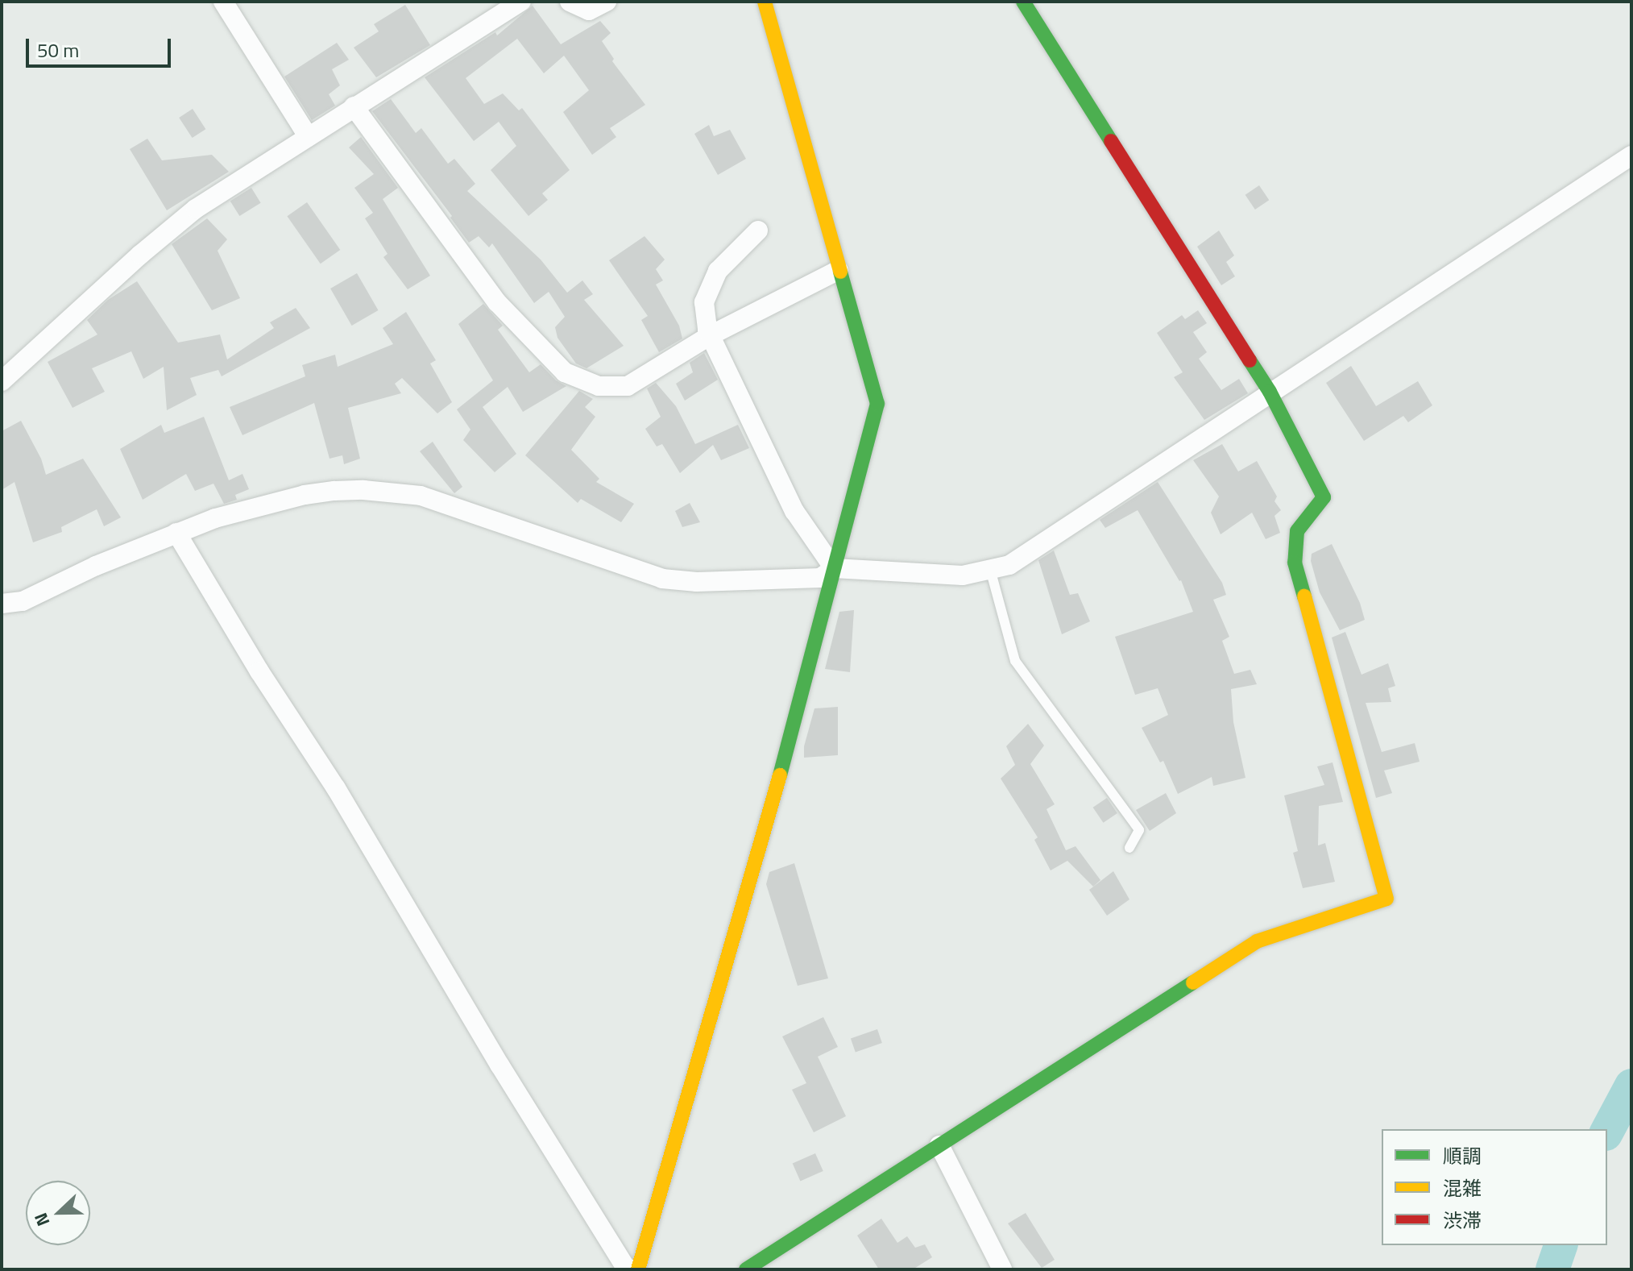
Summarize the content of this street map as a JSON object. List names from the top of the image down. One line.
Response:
{"legend":["順調","混雑","渋滞"],"scale_bar":"50 m","north":"left"}
